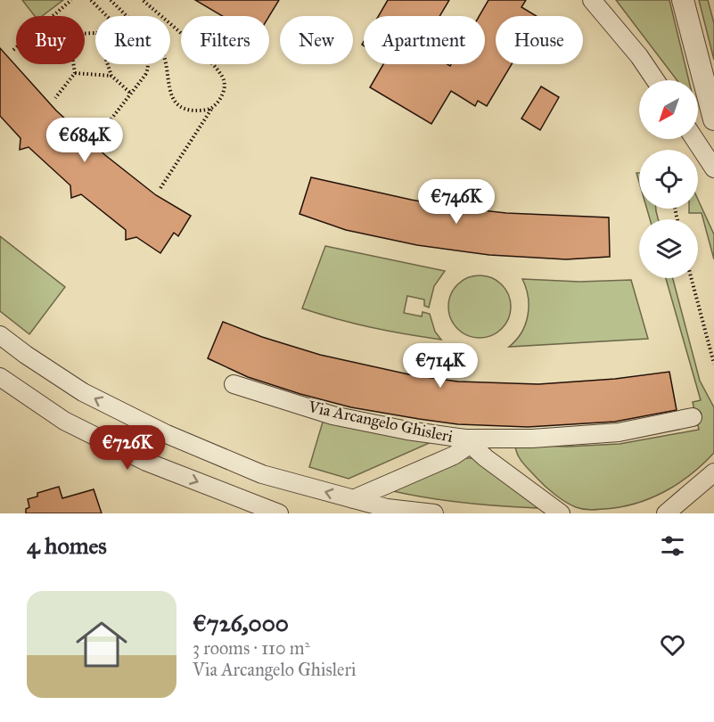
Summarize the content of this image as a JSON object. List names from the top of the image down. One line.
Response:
{"streets":{"street":["Via Arcangelo Ghisleri"]},"north":"bottom left","page":{"chip":["Buy","Rent","Filters","New","Apartment","House"],"price":["€684K","€746K","€714K","€726K"],"heading":"4 homes","list":[{"name":"€726,000","note":"3 rooms · 110 m² · Via Arcangelo Ghisleri"}]}}
